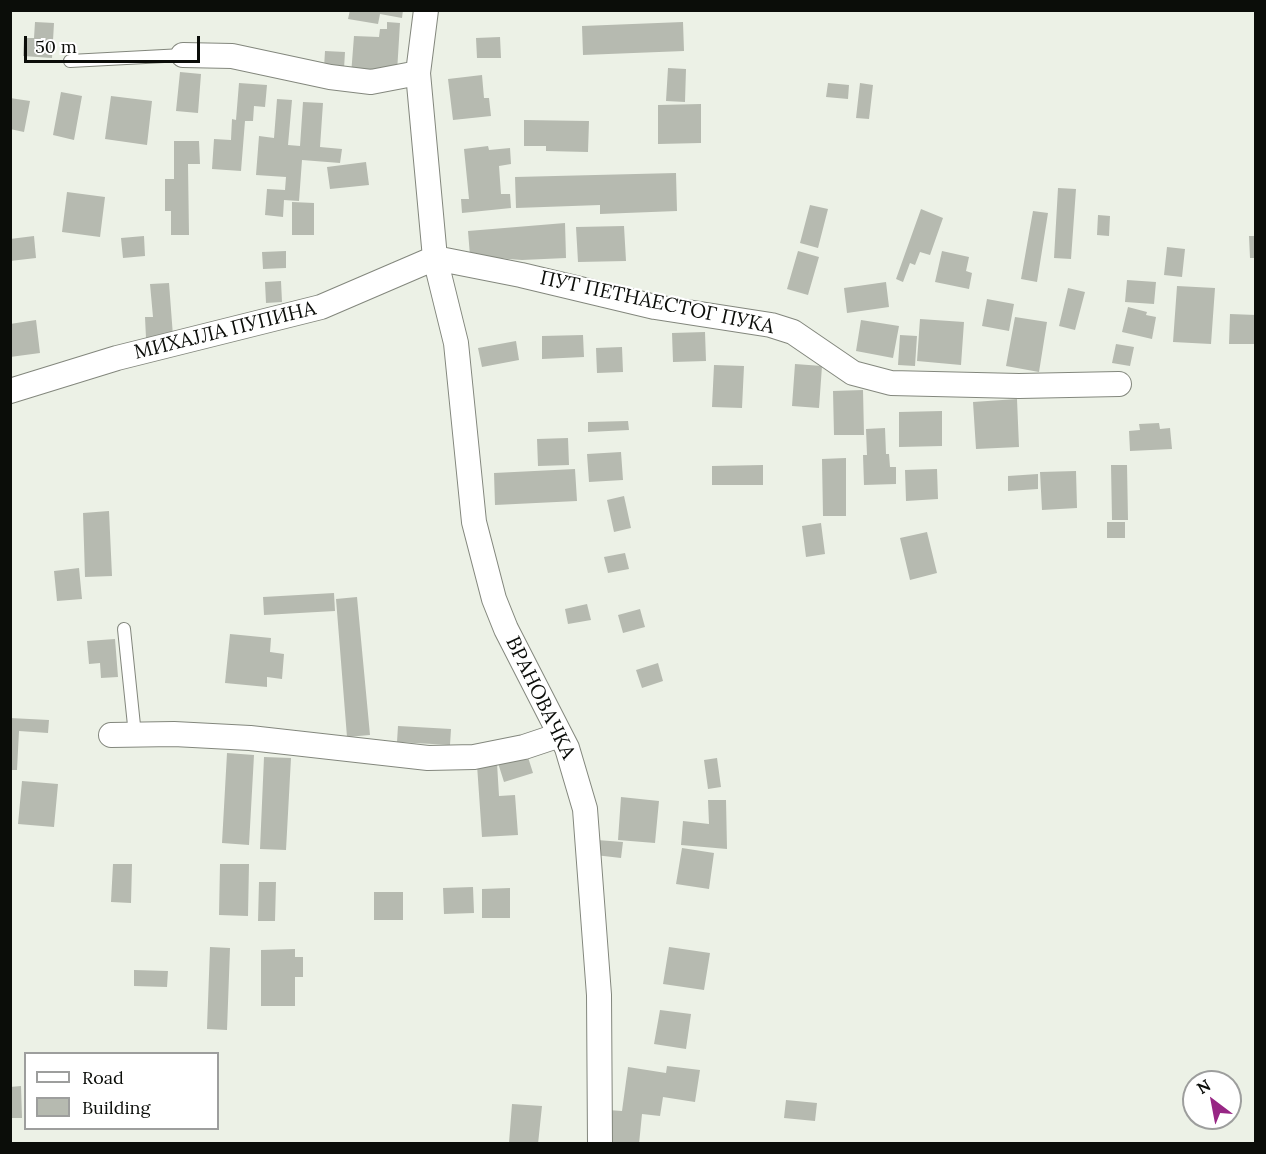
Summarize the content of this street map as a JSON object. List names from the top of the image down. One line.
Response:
{"streets":{"street":["ПУТ ПЕТНАЕСТОГ ПУКА","МИХАЈЛА ПУПИНА","ВРАНОВАЧКА"]},"crossings":[["ПУТ ПЕТНАЕСТОГ ПУКА","МИХАЈЛА ПУПИНА"],["ПУТ ПЕТНАЕСТОГ ПУКА","ВРАНОВАЧКА"],["МИХАЈЛА ПУПИНА","ВРАНОВАЧКА"]],"legend":["Road","Building"],"scale_bar":"50 m","north":"top left"}
